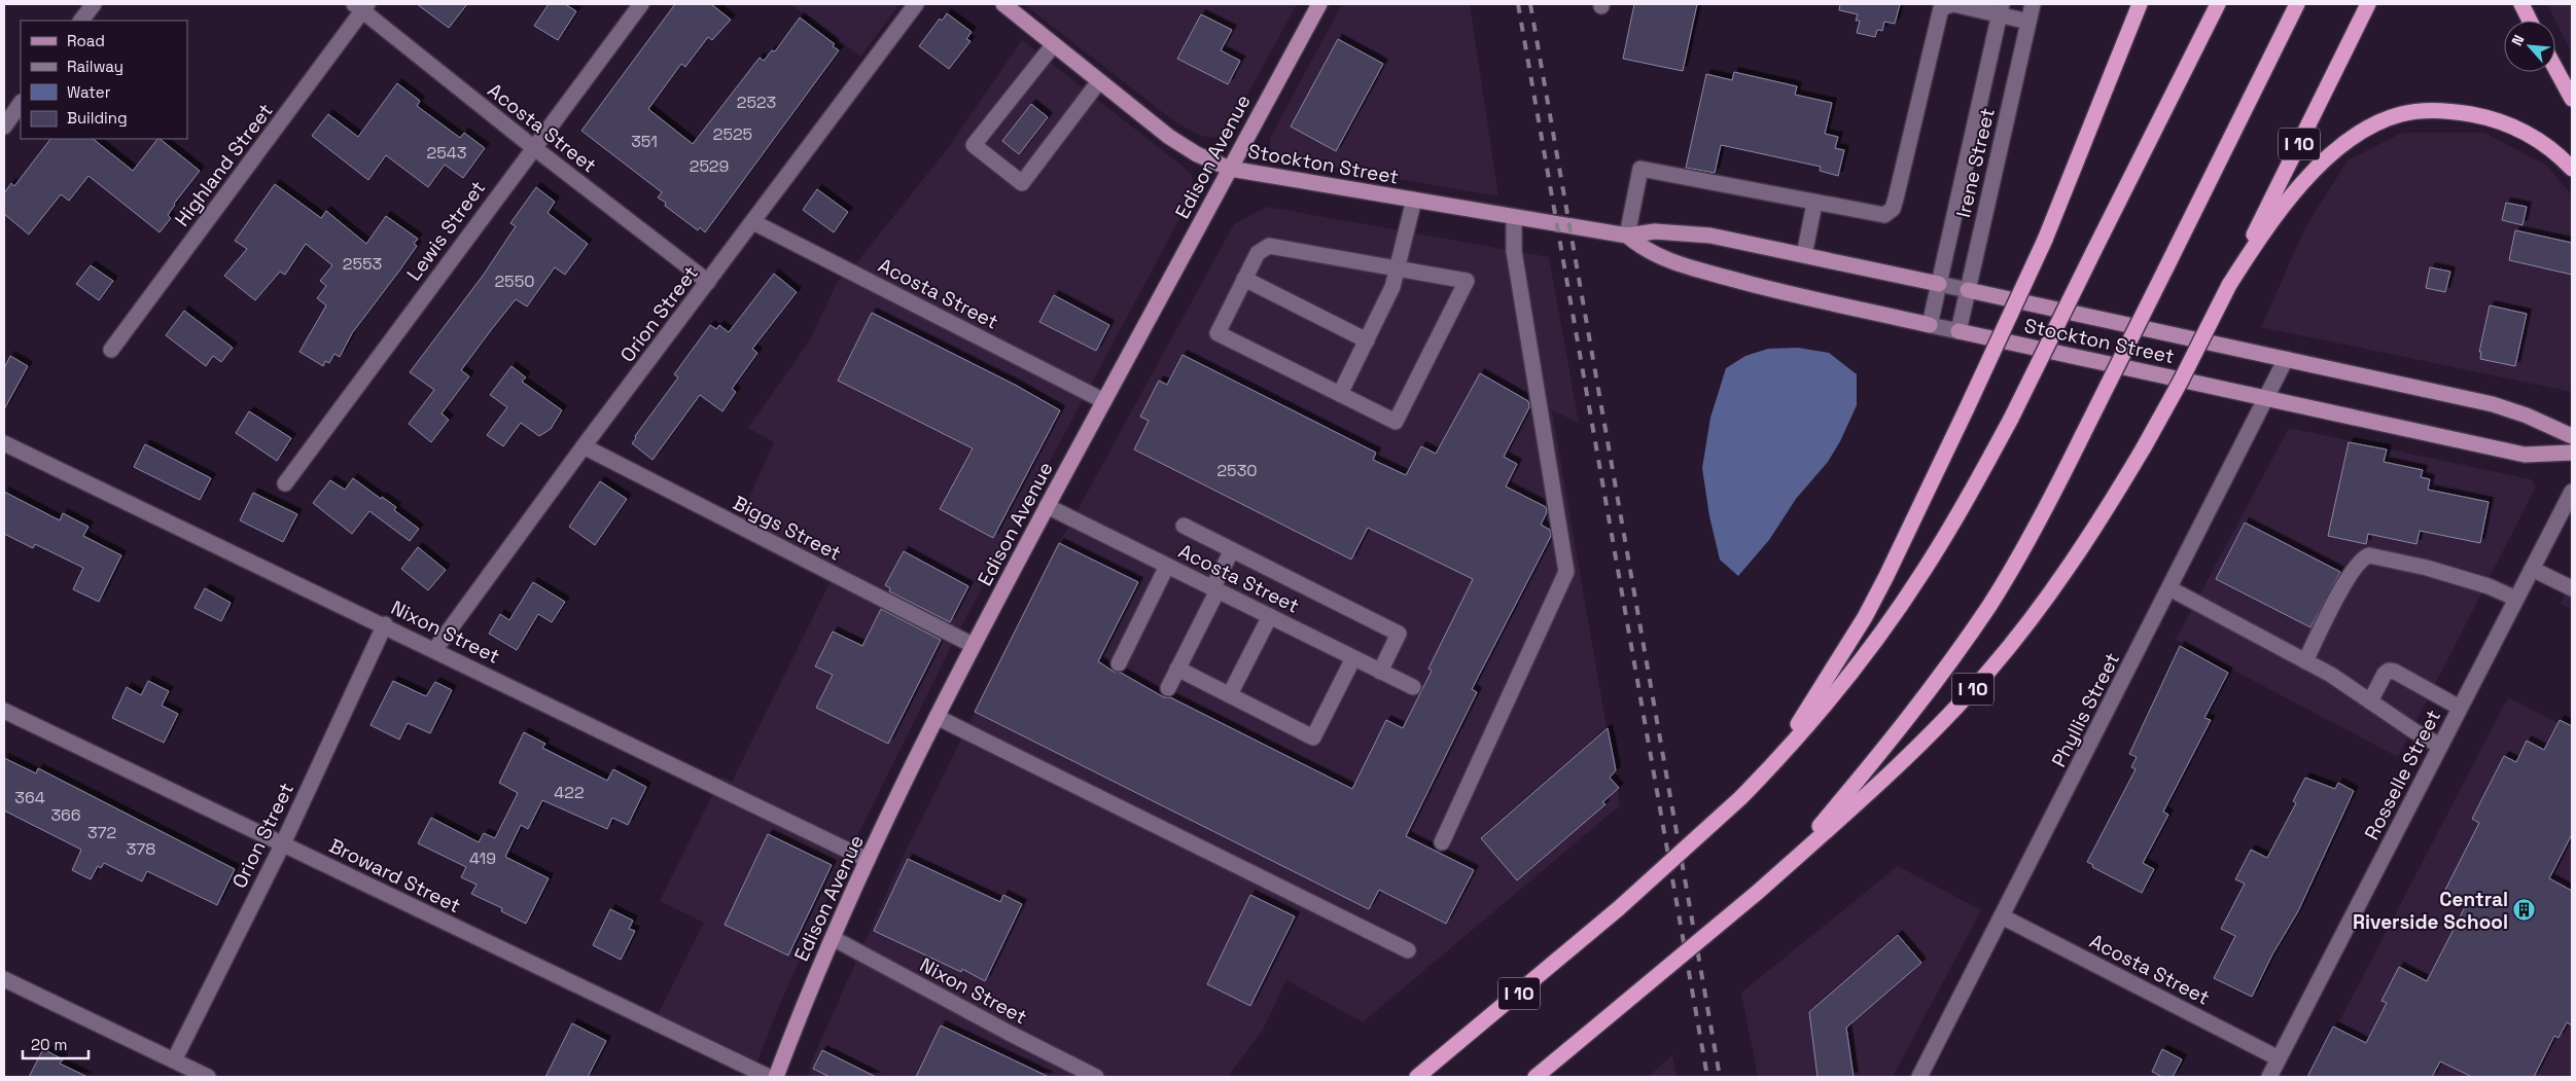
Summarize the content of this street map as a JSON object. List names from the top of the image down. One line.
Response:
{"streets":{"highway":["I 10"],"main road":["Edison Avenue","Stockton Street"],"street":["Acosta Street","Irene Street","Highland Street","Lewis Street","Orion Street","Biggs Street","Nixon Street","Phyllis Street","Rosselle Street","Broward Street"]},"crossings":[["Acosta Street","Edison Avenue"],["Acosta Street","Highland Street"],["Acosta Street","Lewis Street"],["Acosta Street","Orion Street"],["Acosta Street","Phyllis Street"],["Acosta Street","Rosselle Street"],["Edison Avenue","Stockton Street"],["Edison Avenue","Biggs Street"],["Edison Avenue","Nixon Street"],["Irene Street","Stockton Street"],["Stockton Street","Phyllis Street"],["Orion Street","Biggs Street"],["Orion Street","Nixon Street"],["Orion Street","Broward Street"]],"places":{"building":["Central Riverside School"]},"house_numbers":["2523","2525","351","2543","2529","2553","2550","2530","422","364","366","372","378","419"],"legend":["Road","Railway","Water","Building"],"scale_bar":"20 m","north":"top left"}
